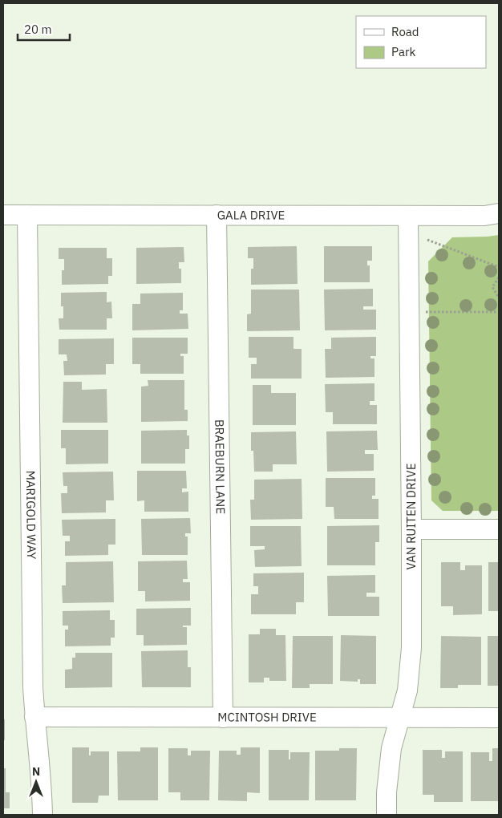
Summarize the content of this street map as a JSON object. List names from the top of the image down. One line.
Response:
{"streets":{"street":["GALA DRIVE","BRAEBURN LANE","MARIGOLD WAY","VAN RUITEN DRIVE","MCINTOSH DRIVE"]},"crossings":[["GALA DRIVE","BRAEBURN LANE"],["GALA DRIVE","MARIGOLD WAY"],["GALA DRIVE","VAN RUITEN DRIVE"],["BRAEBURN LANE","MCINTOSH DRIVE"],["MARIGOLD WAY","MCINTOSH DRIVE"],["VAN RUITEN DRIVE","MCINTOSH DRIVE"]],"legend":["Road","Park"],"scale_bar":"20 m","north":"top"}
